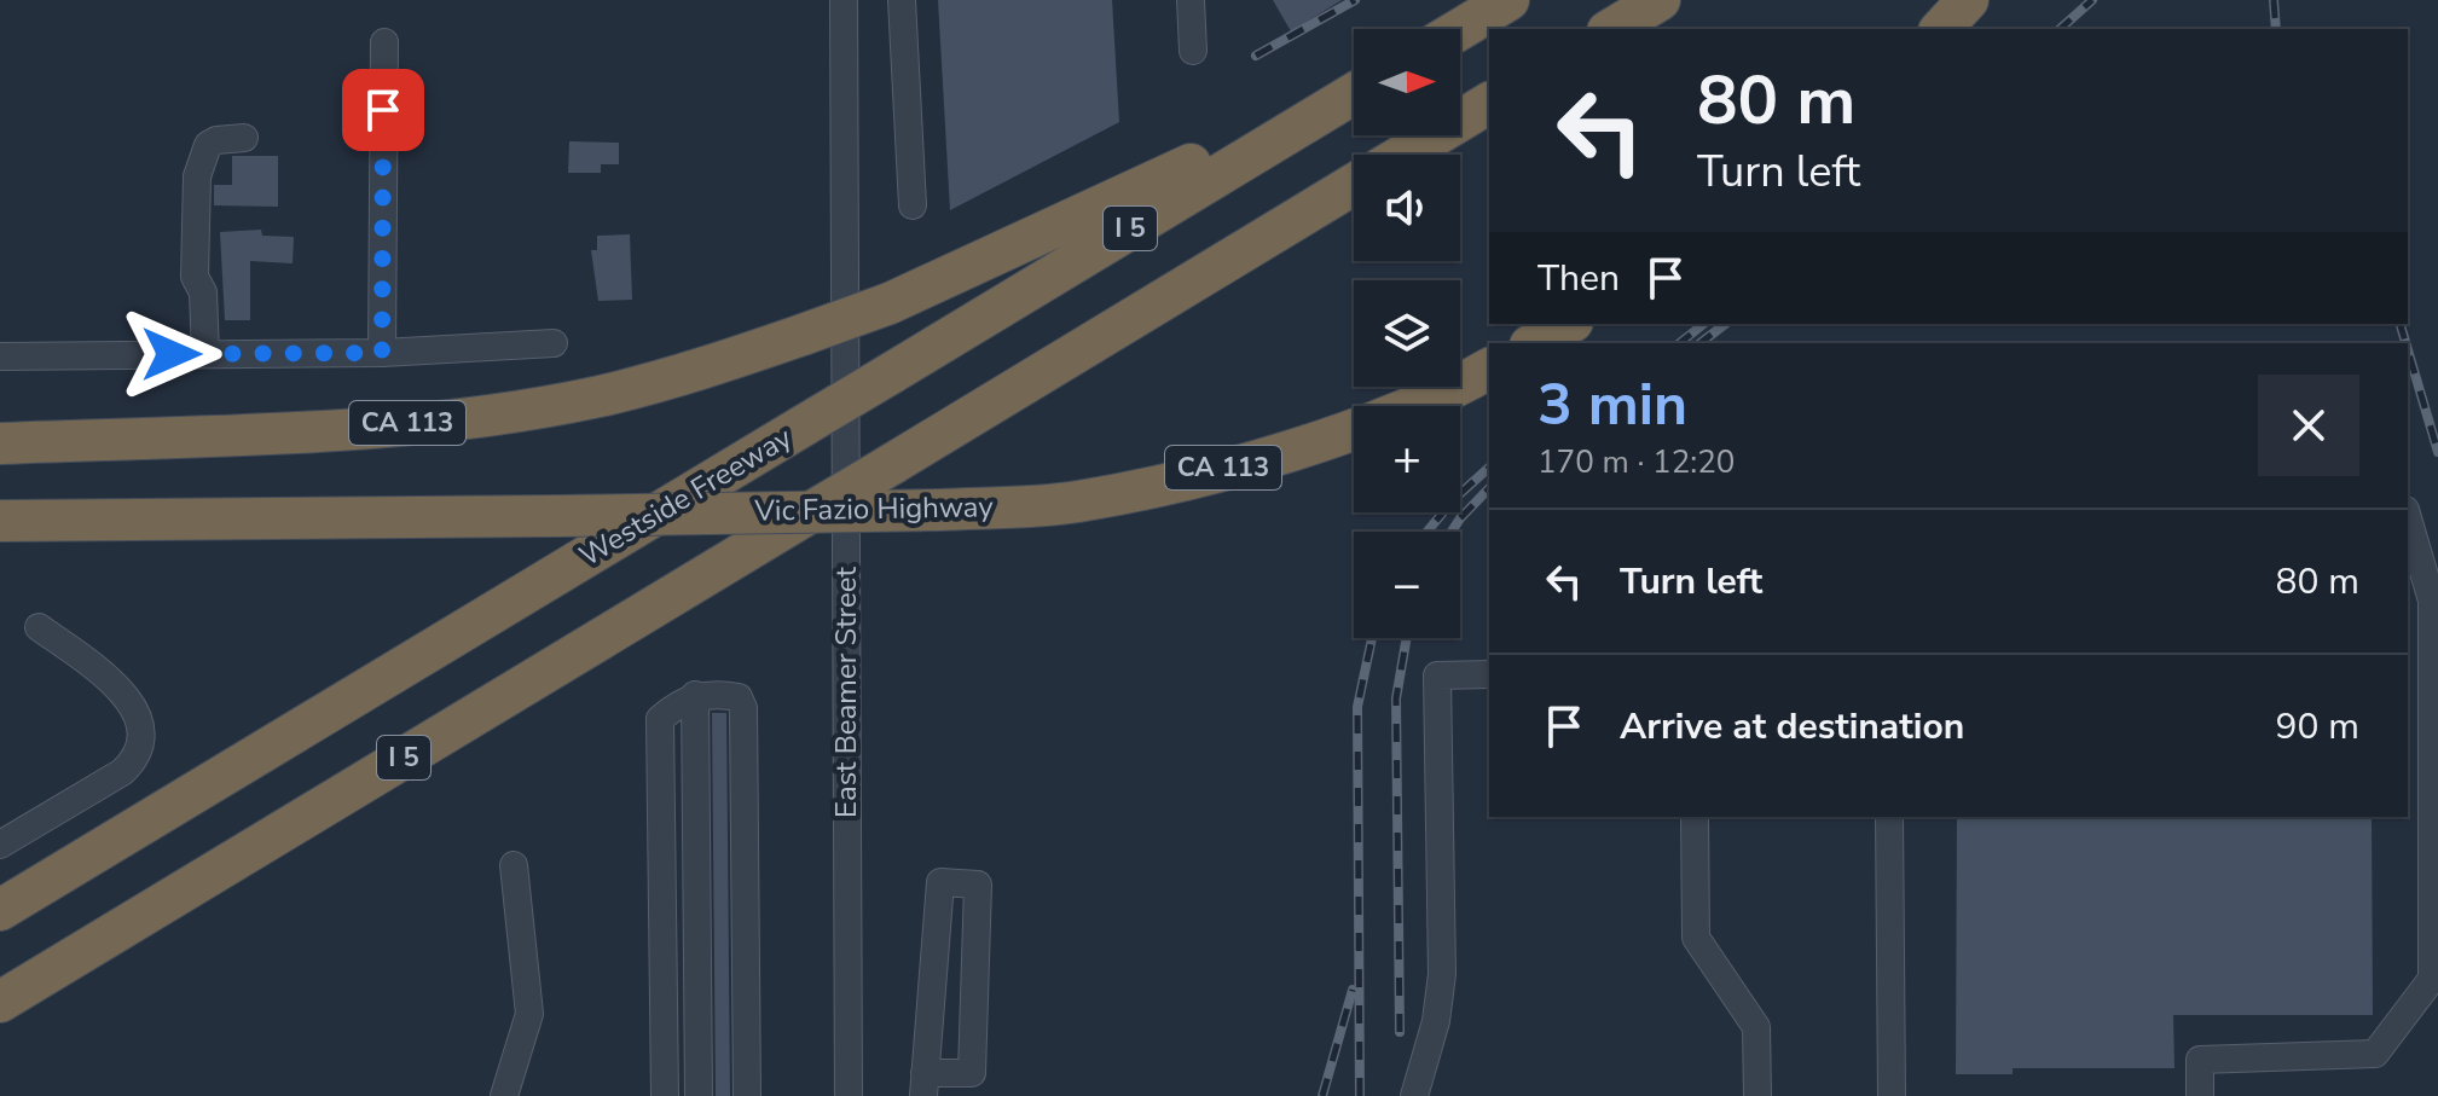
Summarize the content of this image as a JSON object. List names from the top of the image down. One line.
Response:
{"streets":{"highway":["I 5","CA 113","Westside Freeway","Vic Fazio Highway"],"street":["East Beamer Street"]},"north":"right","page":{"map_buttons":["+","−"],"turn":["80 m","Turn left"],"then":"Then","heading":["3 min","170 m · 12:20"],"list":[{"name":"Turn left","value":"80 m"},{"name":"Arrive at destination","value":"90 m"}]}}
